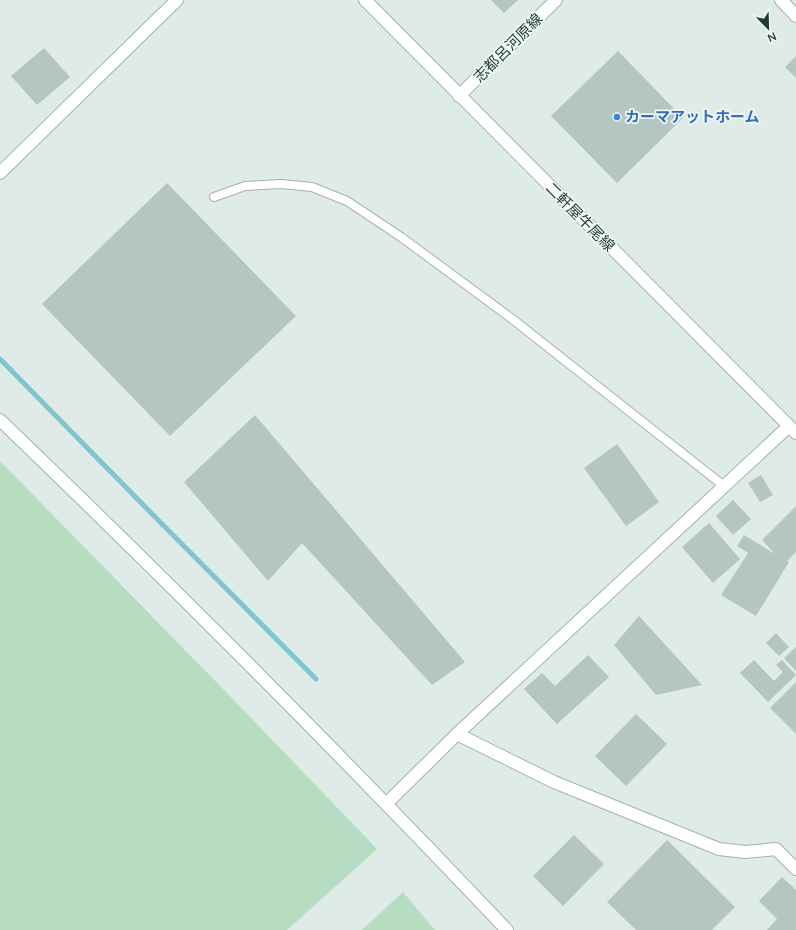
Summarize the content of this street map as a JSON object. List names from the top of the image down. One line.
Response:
{"streets":{"street":["志都呂河原線","二軒屋牛尾線"]},"crossings":[["志都呂河原線","二軒屋牛尾線"]],"places":["カーマアットホーム"],"north":"bottom right"}
